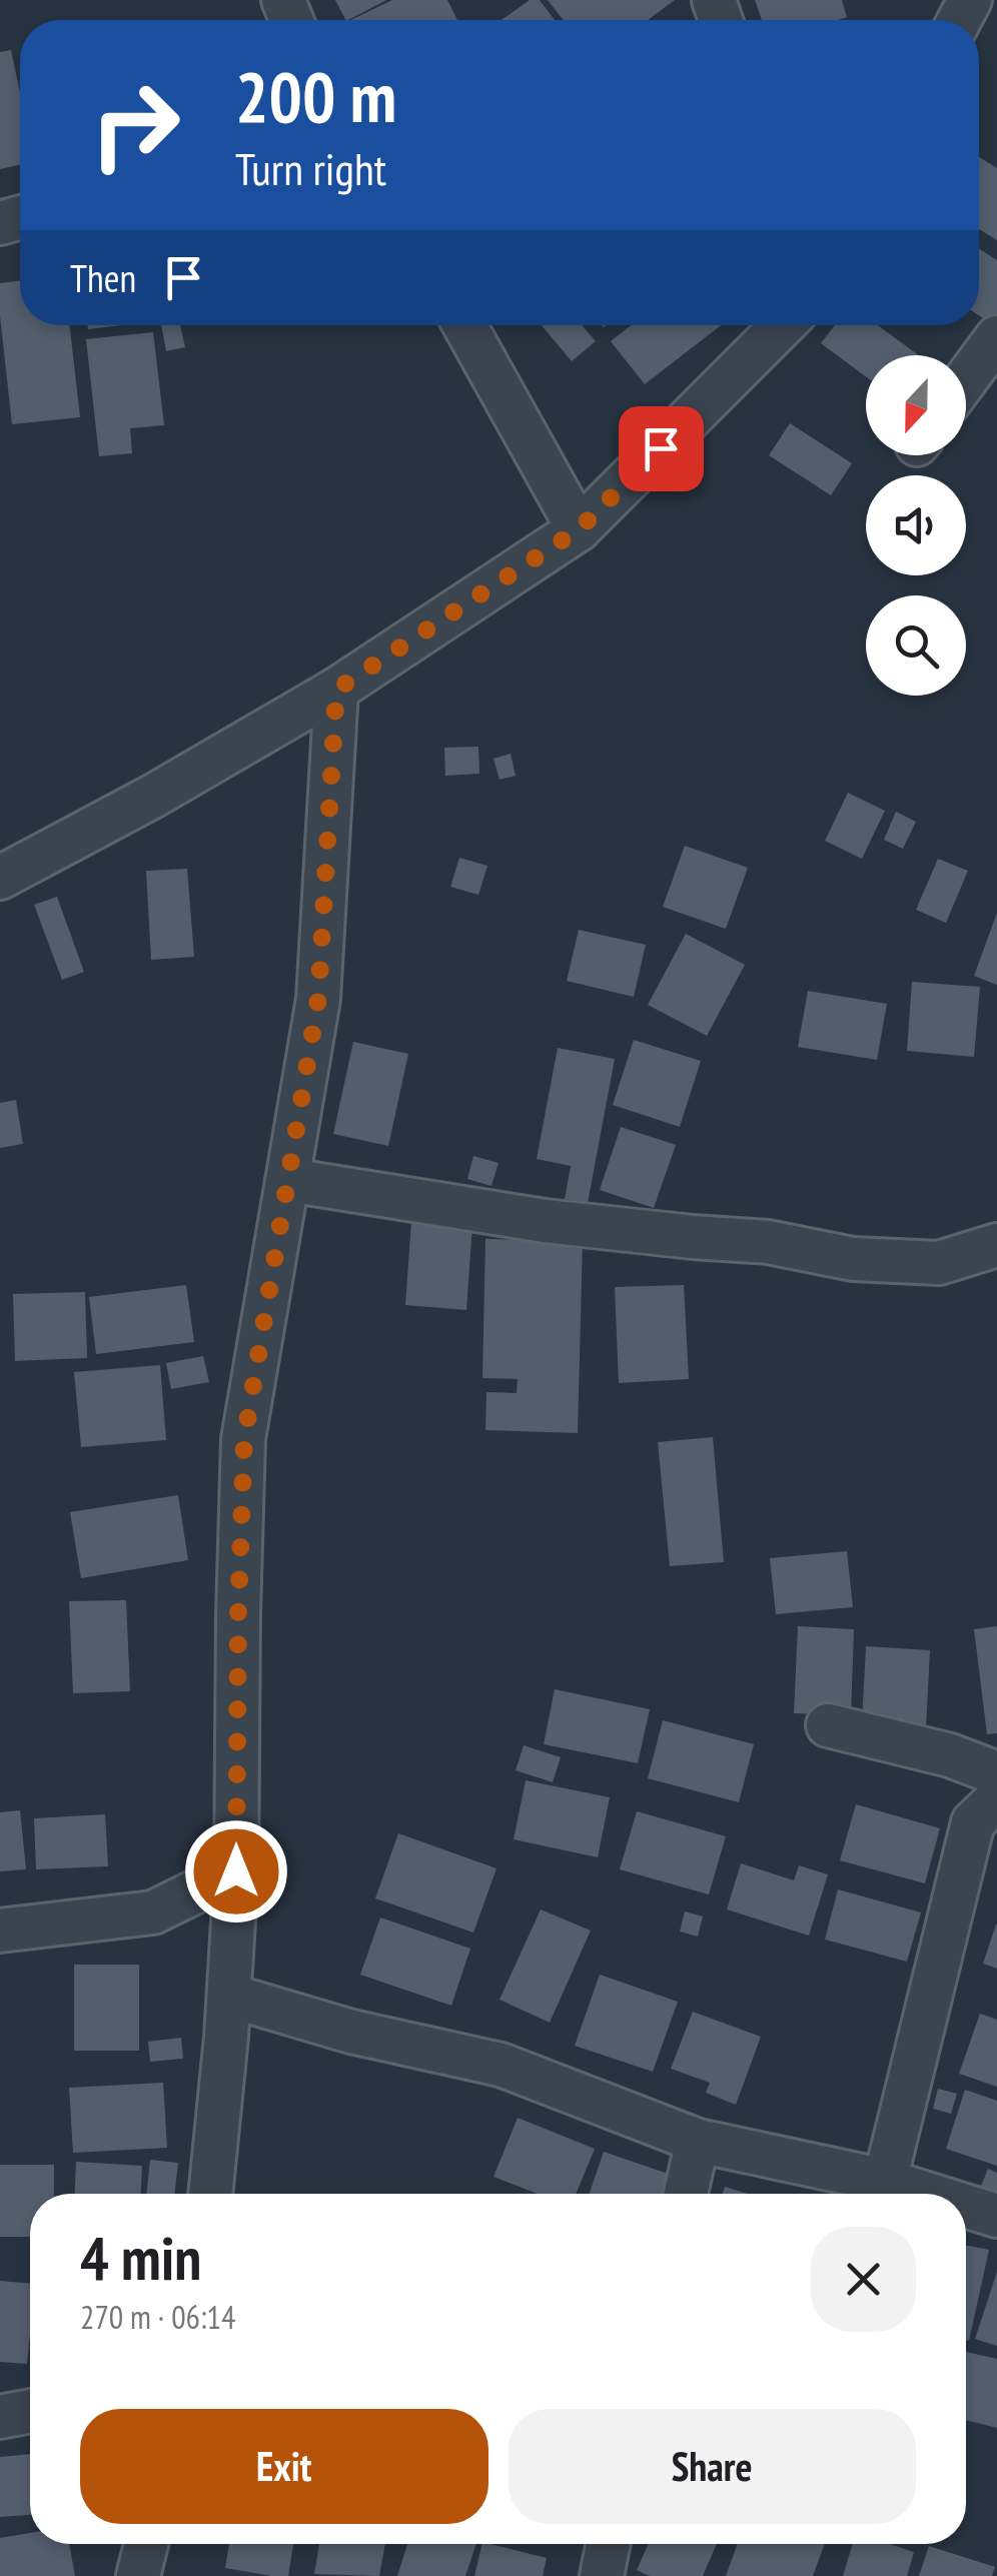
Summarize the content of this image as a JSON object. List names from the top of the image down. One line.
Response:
{"north":"bottom","page":{"turn":["200 m","Turn right"],"then":"Then","heading":["4 min","270 m · 06:14"],"buttons":["Exit","Share"]}}
